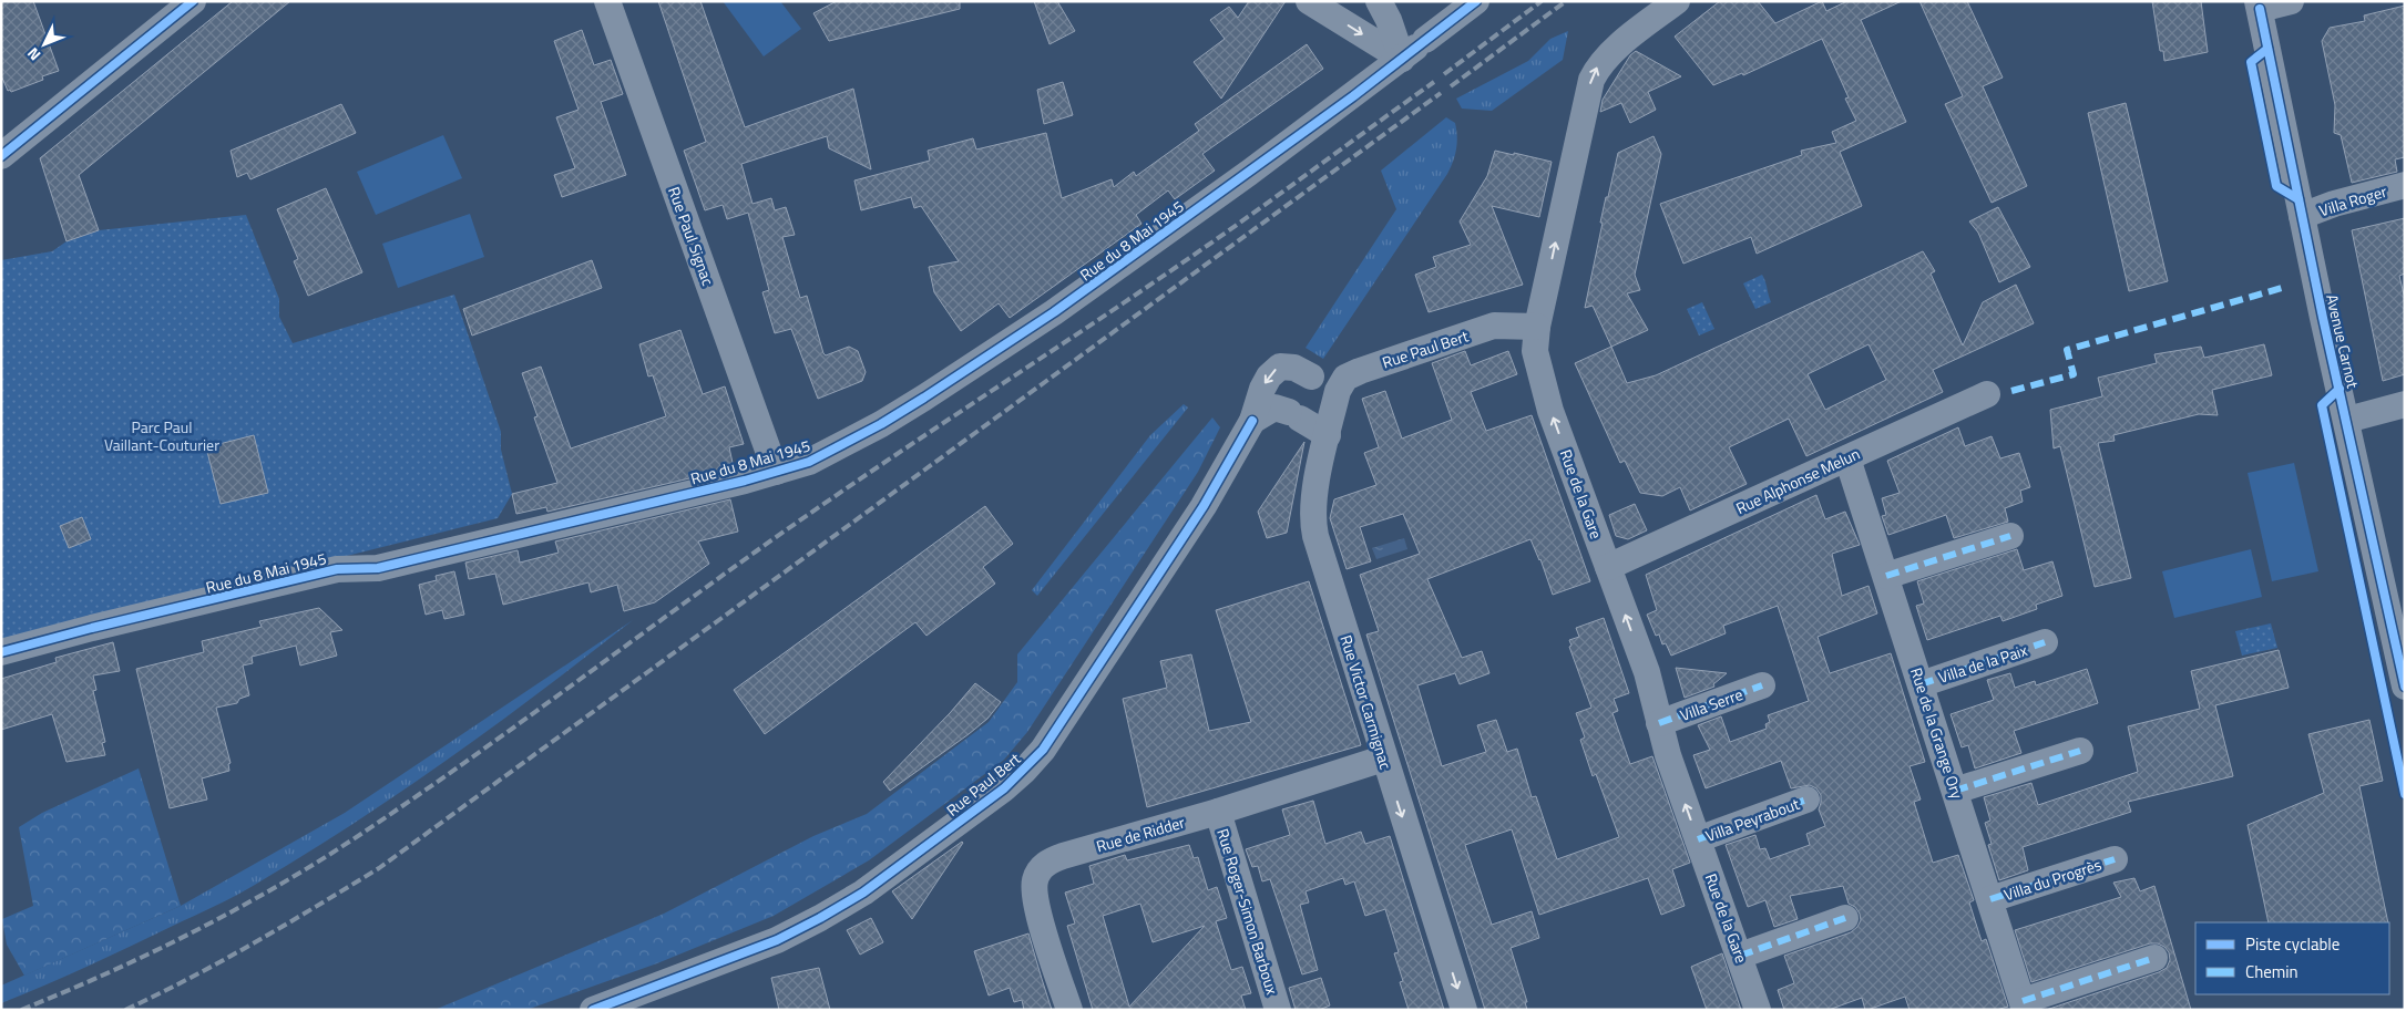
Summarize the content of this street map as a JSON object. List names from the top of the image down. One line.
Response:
{"streets":{"street":["Villa Roger","Rue Paul Signac","Rue du 8 Mai 1945","Avenue Carnot","Rue Paul Bert","Rue Alphonse Melun","Rue de la Gare","Villa de la Paix","Rue Victor Carmignac","Villa Serre","Rue de la Grange Ory","Villa Peyrabout","Rue de Ridder","Villa du Progrès","Rue Roger-Simon Barboux"]},"crossings":[["Villa Roger","Avenue Carnot"],["Rue Paul Signac","Rue du 8 Mai 1945"],["Rue Paul Bert","Rue de la Gare"],["Rue Paul Bert","Rue Victor Carmignac"],["Rue Alphonse Melun","Rue de la Gare"],["Rue Alphonse Melun","Rue de la Grange Ory"],["Rue de la Gare","Villa Serre"],["Rue de la Gare","Villa Peyrabout"],["Villa de la Paix","Rue de la Grange Ory"],["Rue Victor Carmignac","Rue de Ridder"],["Rue de la Grange Ory","Villa du Progrès"],["Rue de Ridder","Rue Roger-Simon Barboux"]],"one_way":["Rue de la Gare","Rue Victor Carmignac"],"parks":["Parc Paul Vaillant-Couturier"],"legend":["Piste cyclable","Chemin"],"north":"bottom left"}
